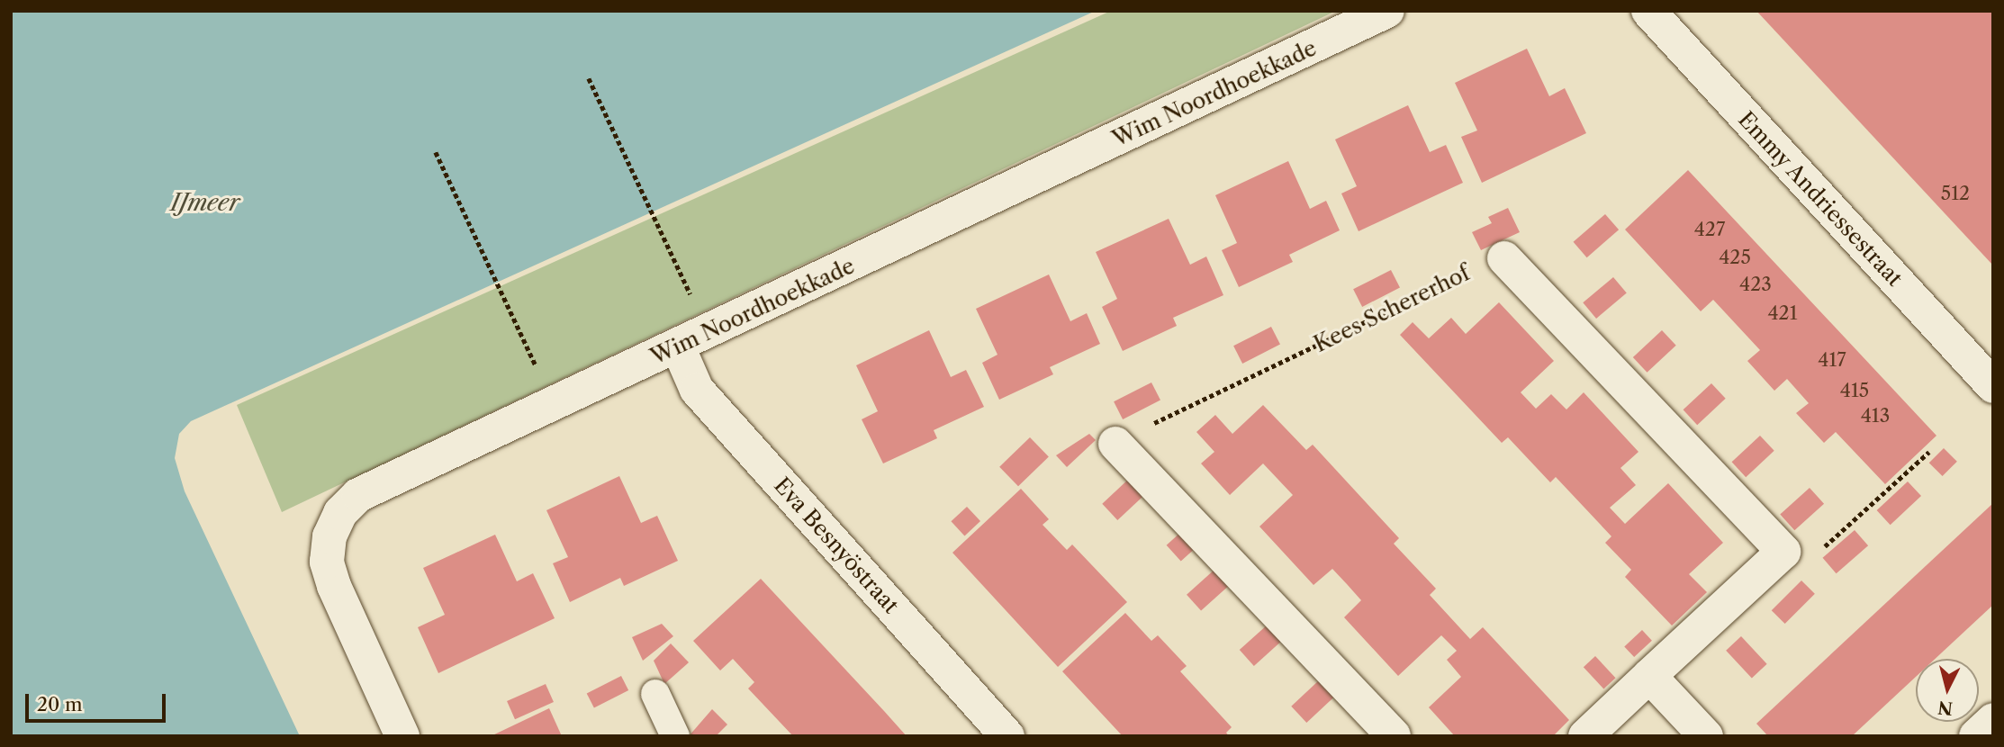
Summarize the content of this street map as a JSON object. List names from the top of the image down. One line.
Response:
{"streets":{"street":["Wim Noordhoekkade","Emmy Andriessestraat","Eva Besnyöstraat"],"path":["Kees Schererhof"]},"crossings":[["Wim Noordhoekkade","Eva Besnyöstraat"]],"water":["IJmeer"],"house_numbers":["512","427","425","423","421","417","415","413"],"scale_bar":"20 m","north":"bottom"}
